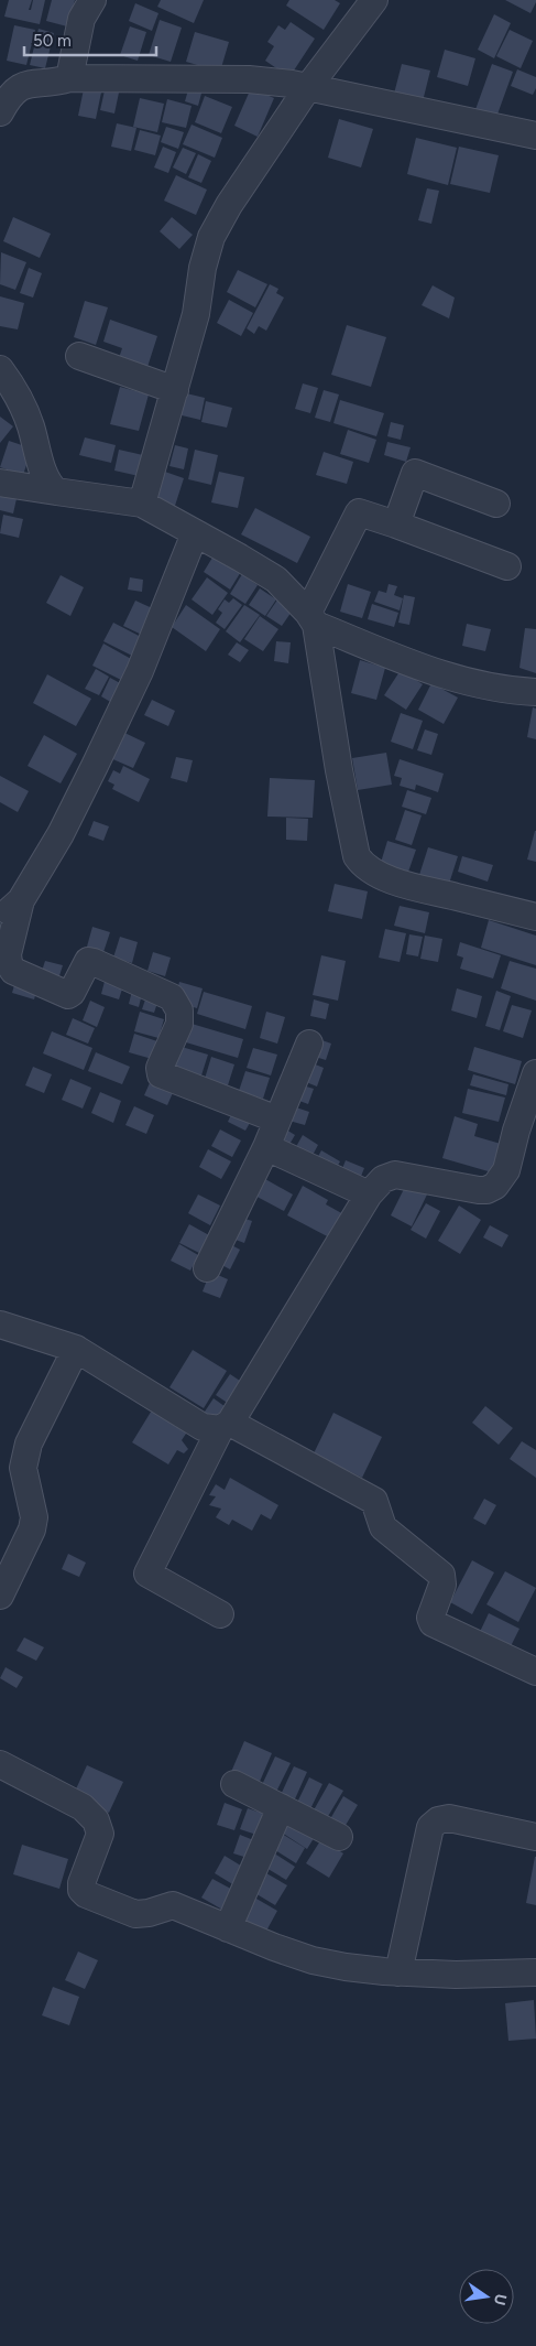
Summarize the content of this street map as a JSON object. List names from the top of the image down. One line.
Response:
{"scale_bar":"50 m","north":"right"}
